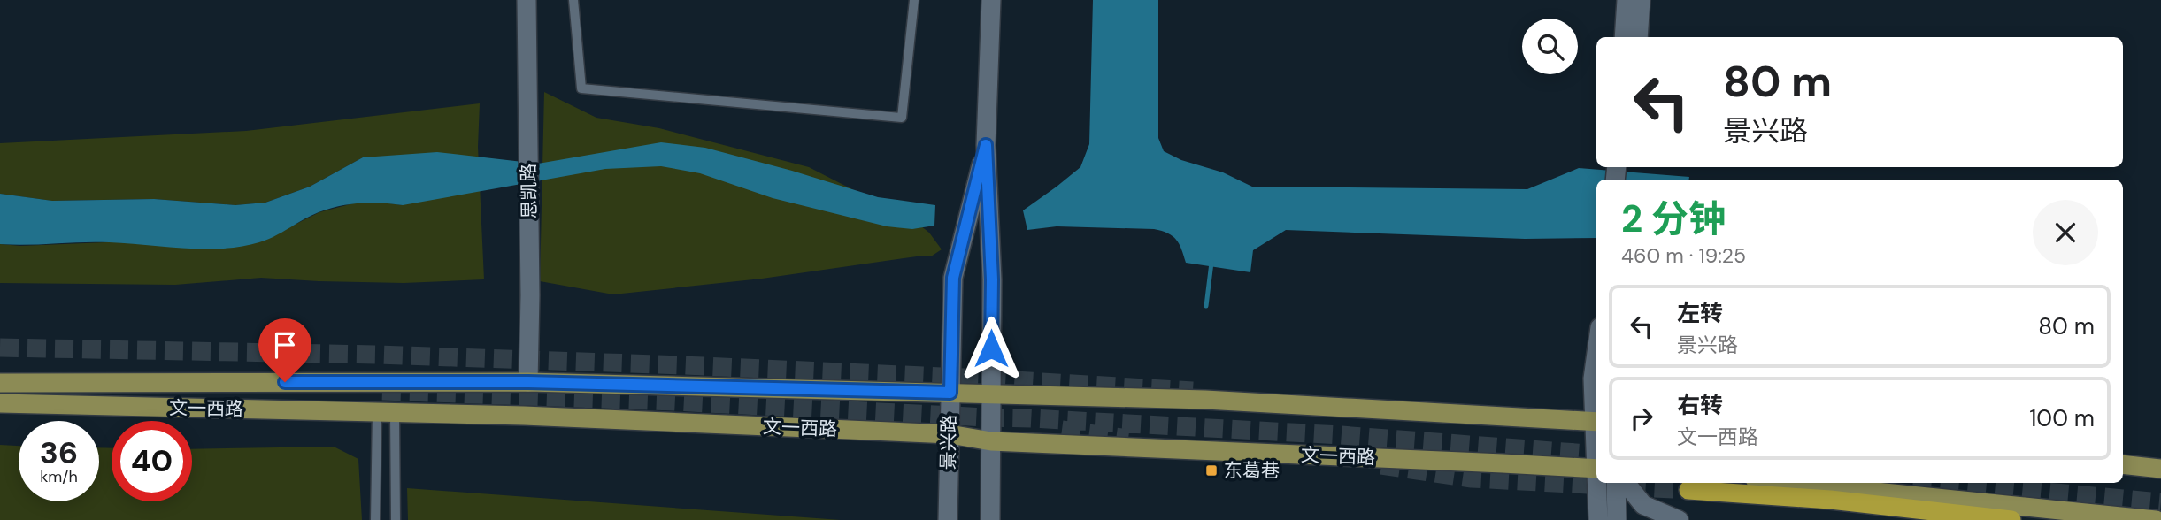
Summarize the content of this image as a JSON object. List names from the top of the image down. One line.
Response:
{"streets":{"main road":["文一西路"],"street":["思凯路","景兴路"]},"crossings":[["思凯路","文一西路"],["文一西路","景兴路"]],"places":{"transit":["东葛巷"]},"page":{"turn":["80 m","景兴路"],"heading":["2 分钟","460 m · 19:25"],"list":[{"name":"左转","note":"景兴路","value":"80 m"},{"name":"右转","note":"文一西路","value":"100 m"}],"speed":"36 km/h","limit":"40"}}
